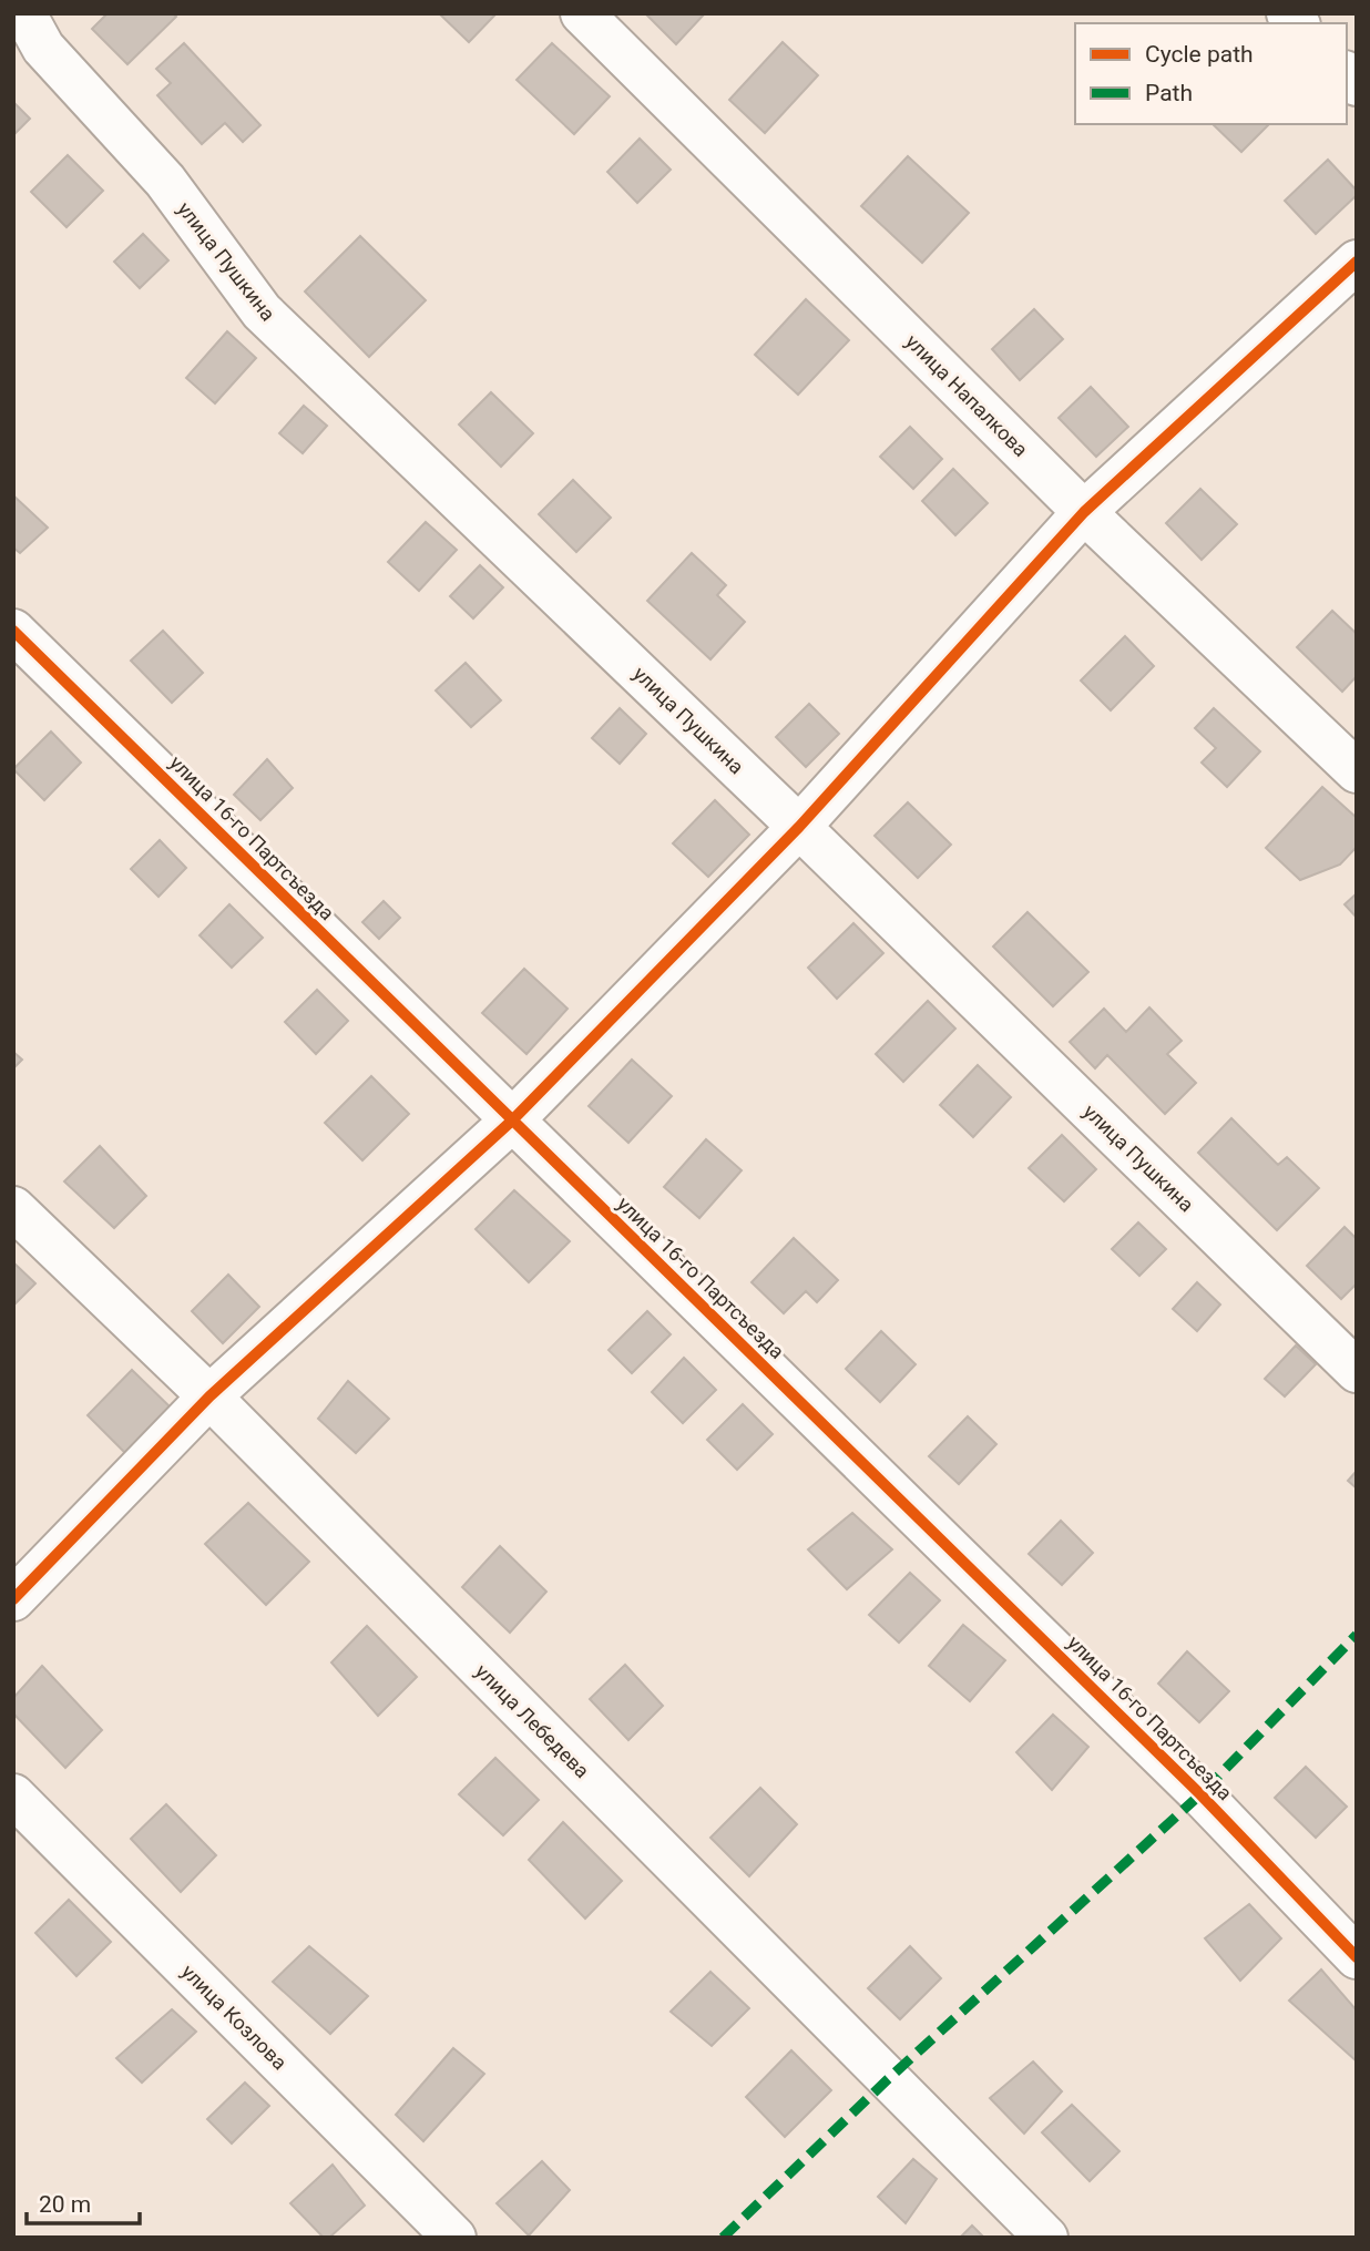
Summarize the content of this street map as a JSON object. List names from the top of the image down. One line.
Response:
{"streets":{"street":["улица Пушкина","улица Напалкова","улица 16-го Партсъезда","улица Лебедева","улица Козлова"]},"legend":["Cycle path","Path"],"scale_bar":"20 m"}
